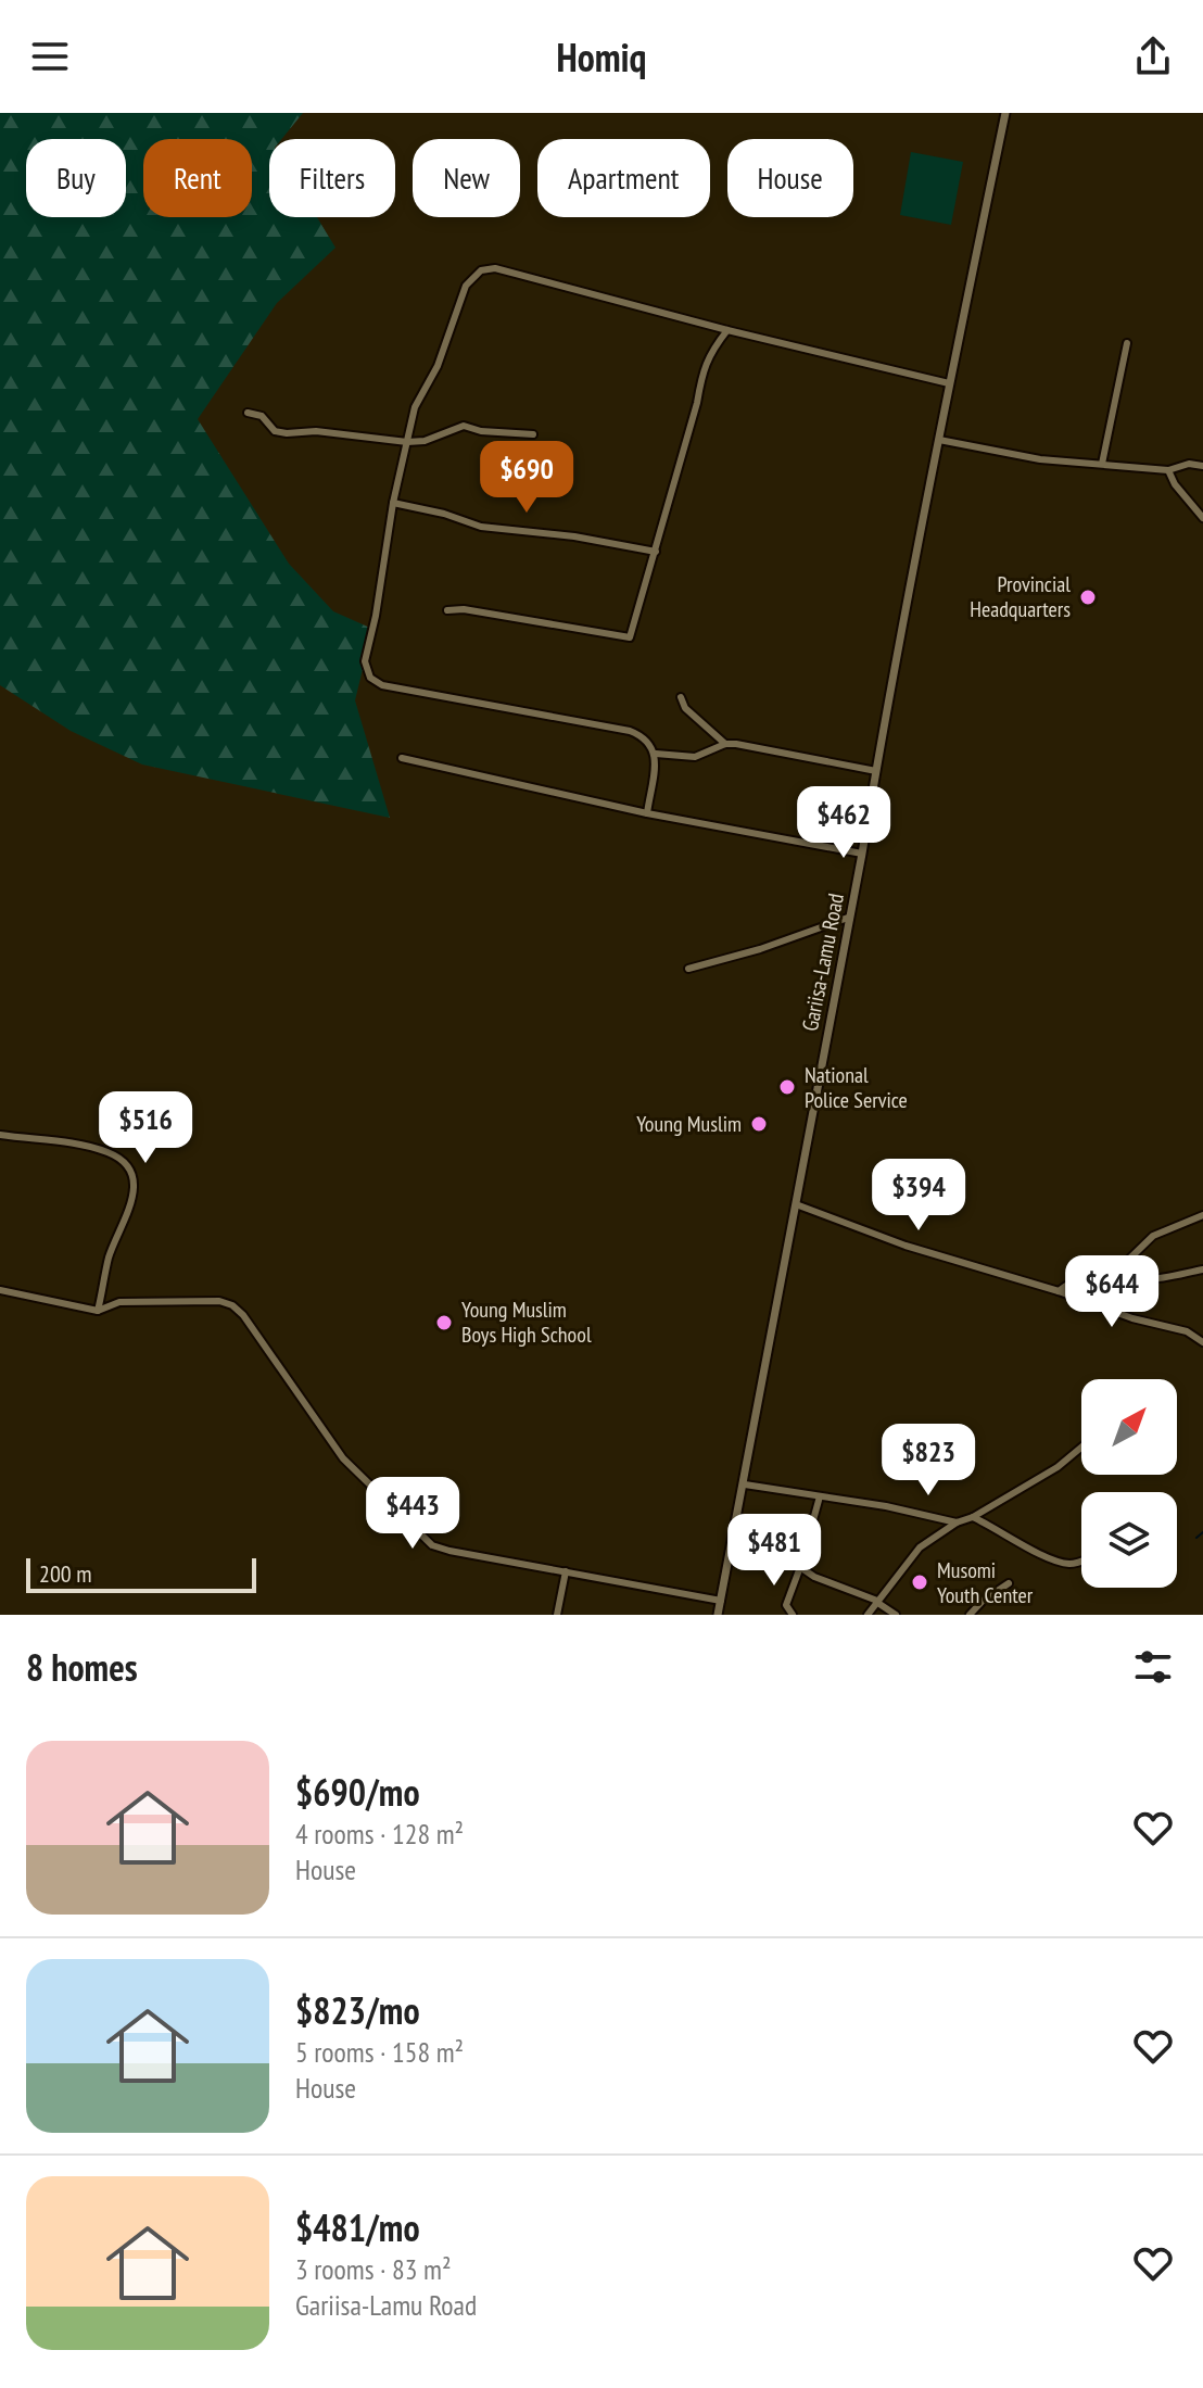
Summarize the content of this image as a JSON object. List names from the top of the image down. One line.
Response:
{"streets":{"street":["Gariisa-Lamu Road"]},"places":["Provincial Headquarters","National Police Service","Young Muslim","Young Muslim Boys High School","Musomi Youth Center"],"scale_bar":"200 m","north":"top right","page":{"header":"Homiq","chip":["Buy","Rent","Filters","New","Apartment","House"],"price":["$690","$462","$516","$394","$644","$823","$443","$481"],"scale":"200 m","heading":"8 homes","list":[{"name":"$690/mo","note":"4 rooms · 128 m² · House"},{"name":"$823/mo","note":"5 rooms · 158 m² · House"},{"name":"$481/mo","note":"3 rooms · 83 m² · Gariisa-Lamu Road"}]}}
